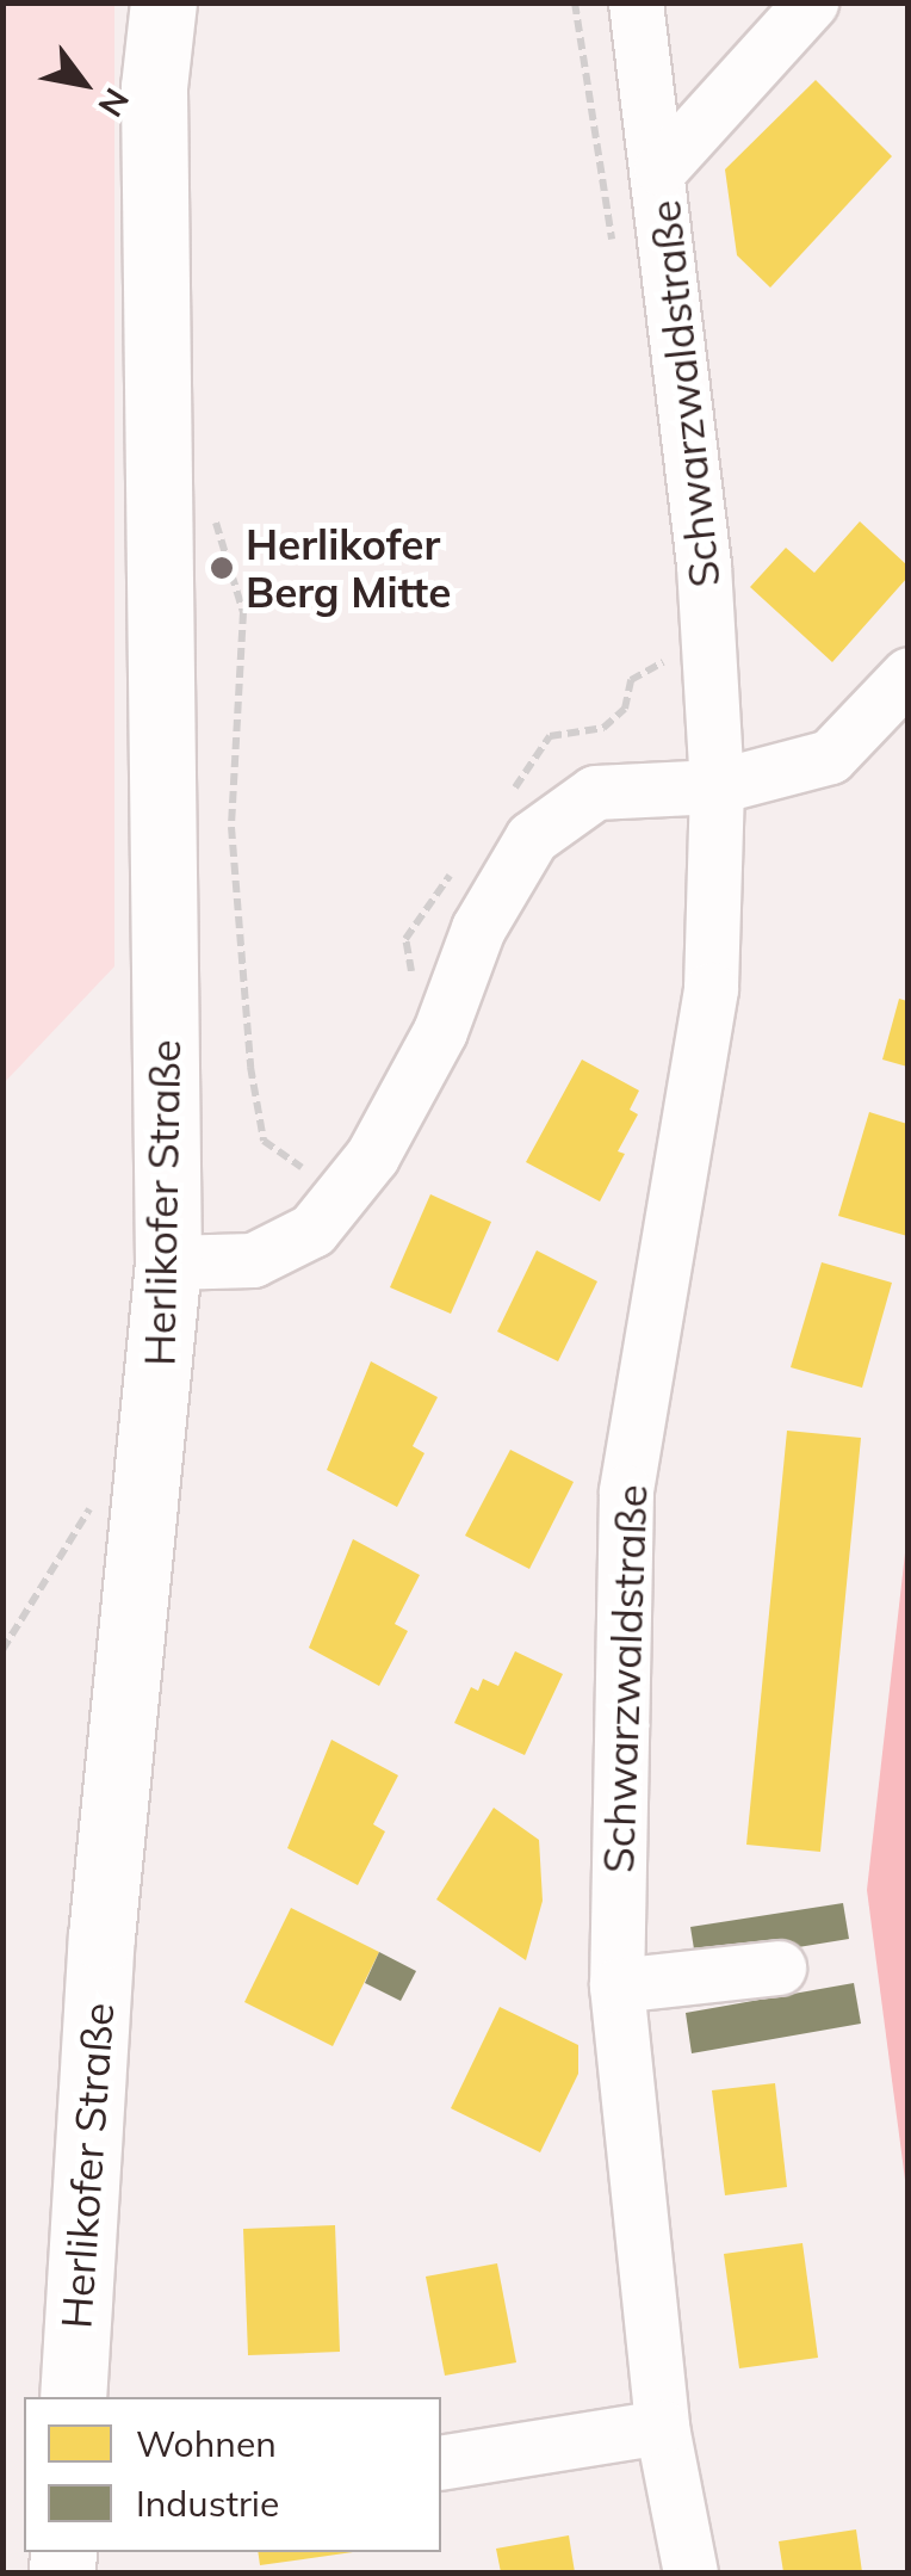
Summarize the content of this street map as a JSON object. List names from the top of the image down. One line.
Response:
{"streets":{"main road":["Herlikofer Straße"],"street":["Schwarzwaldstraße"]},"places":["Herlikofer Berg Mitte"],"legend":["Wohnen","Industrie"],"north":"bottom right"}
